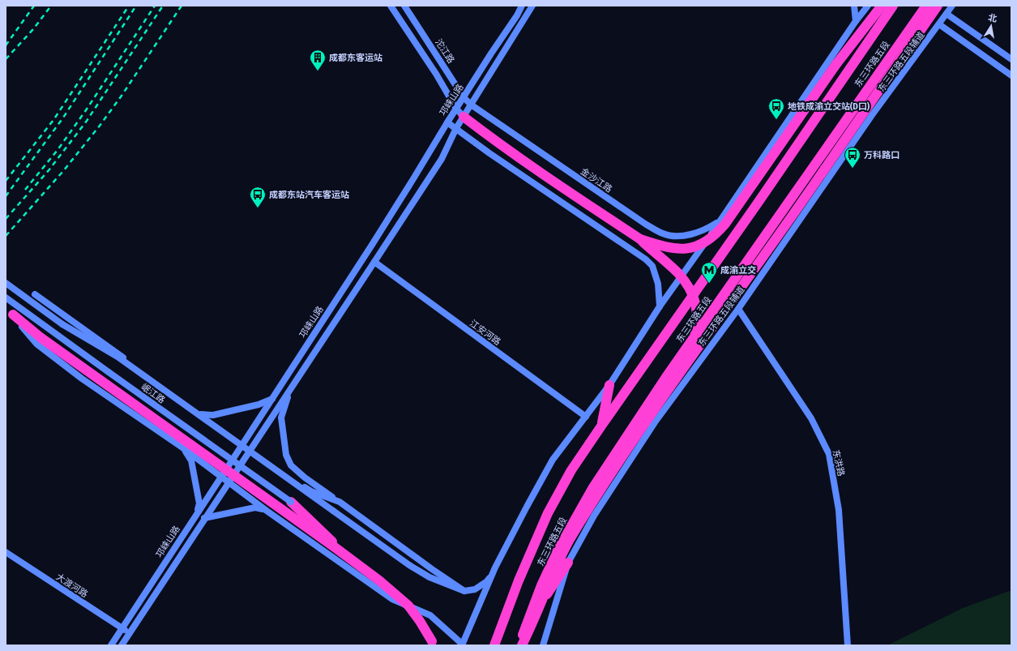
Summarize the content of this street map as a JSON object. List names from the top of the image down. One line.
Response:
{"streets":{"highway":["东三环路五段"],"main road":["沱江路","东三环路五段辅道","邛崃山路","金沙江路","江安河路","岷江路","东洪路","大渡河路"]},"crossings":[["沱江路","邛崃山路"],["沱江路","金沙江路"],["东三环路五段辅道","东洪路"],["邛崃山路","金沙江路"],["邛崃山路","江安河路"],["邛崃山路","大渡河路"]],"places":{"building":["成都东客运站"],"bus stop":["地铁成渝立交站(D口)","万科路口","成都东站汽车客运站"],"metro station":["成渝立交"]},"north":"top"}
